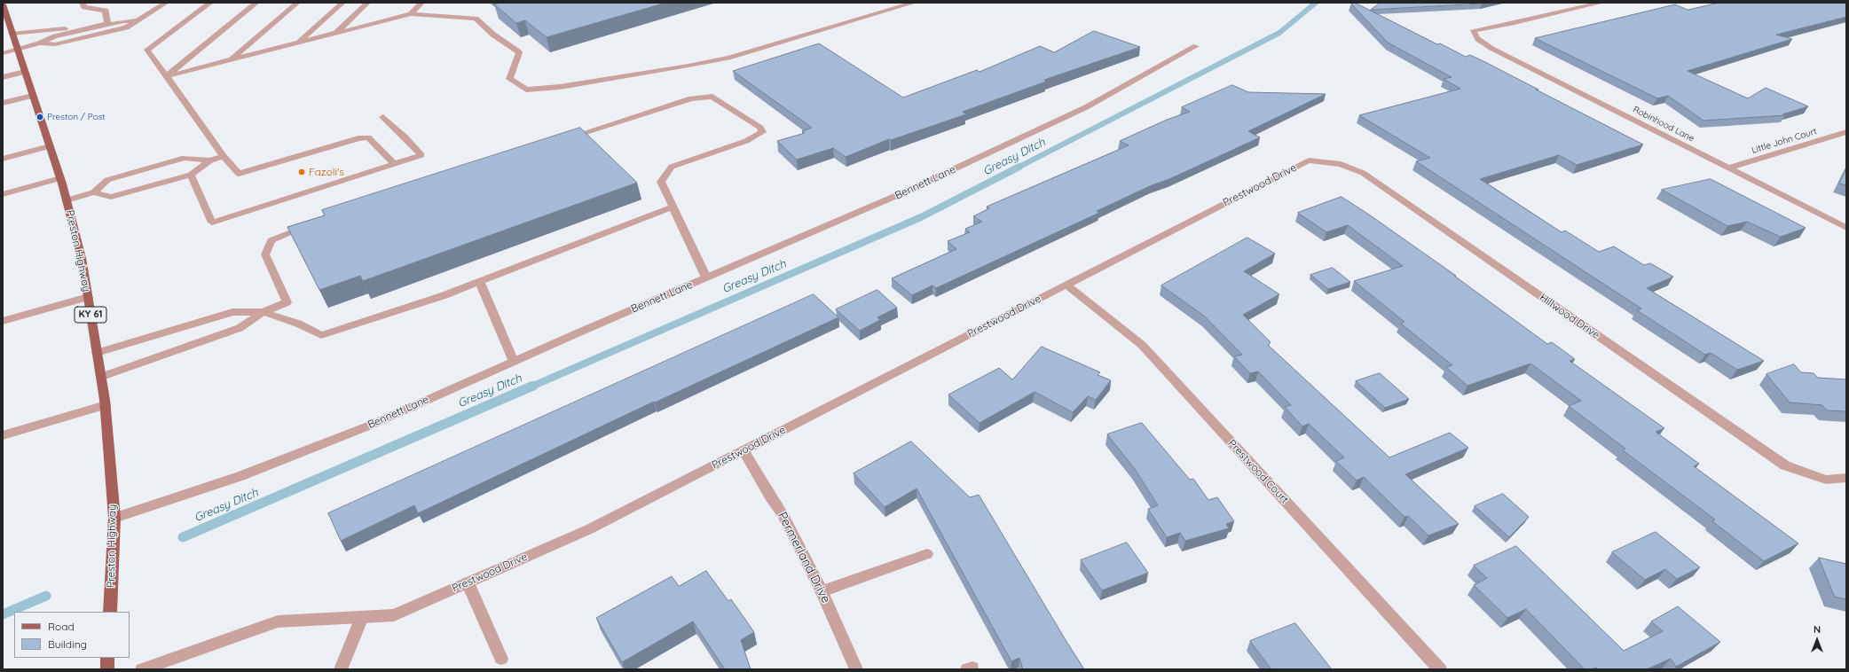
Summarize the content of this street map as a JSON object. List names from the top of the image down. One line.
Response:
{"streets":{"main road":["Preston Highway","KY 61"],"street":["Robinhood Lane","Little John Court","Bennett Lane","Prestwood Drive","Hillwood Drive","Prestwood Court","Permerland Drive"]},"crossings":[["Robinhood Lane","Little John Court"],["Bennett Lane","Preston Highway"],["Prestwood Drive","Hillwood Drive"],["Prestwood Drive","Prestwood Court"],["Prestwood Drive","Permerland Drive"]],"water":["Greasy Ditch"],"places":["Preston / Post","Fazoli's"],"legend":["Road","Building"],"north":"top"}
